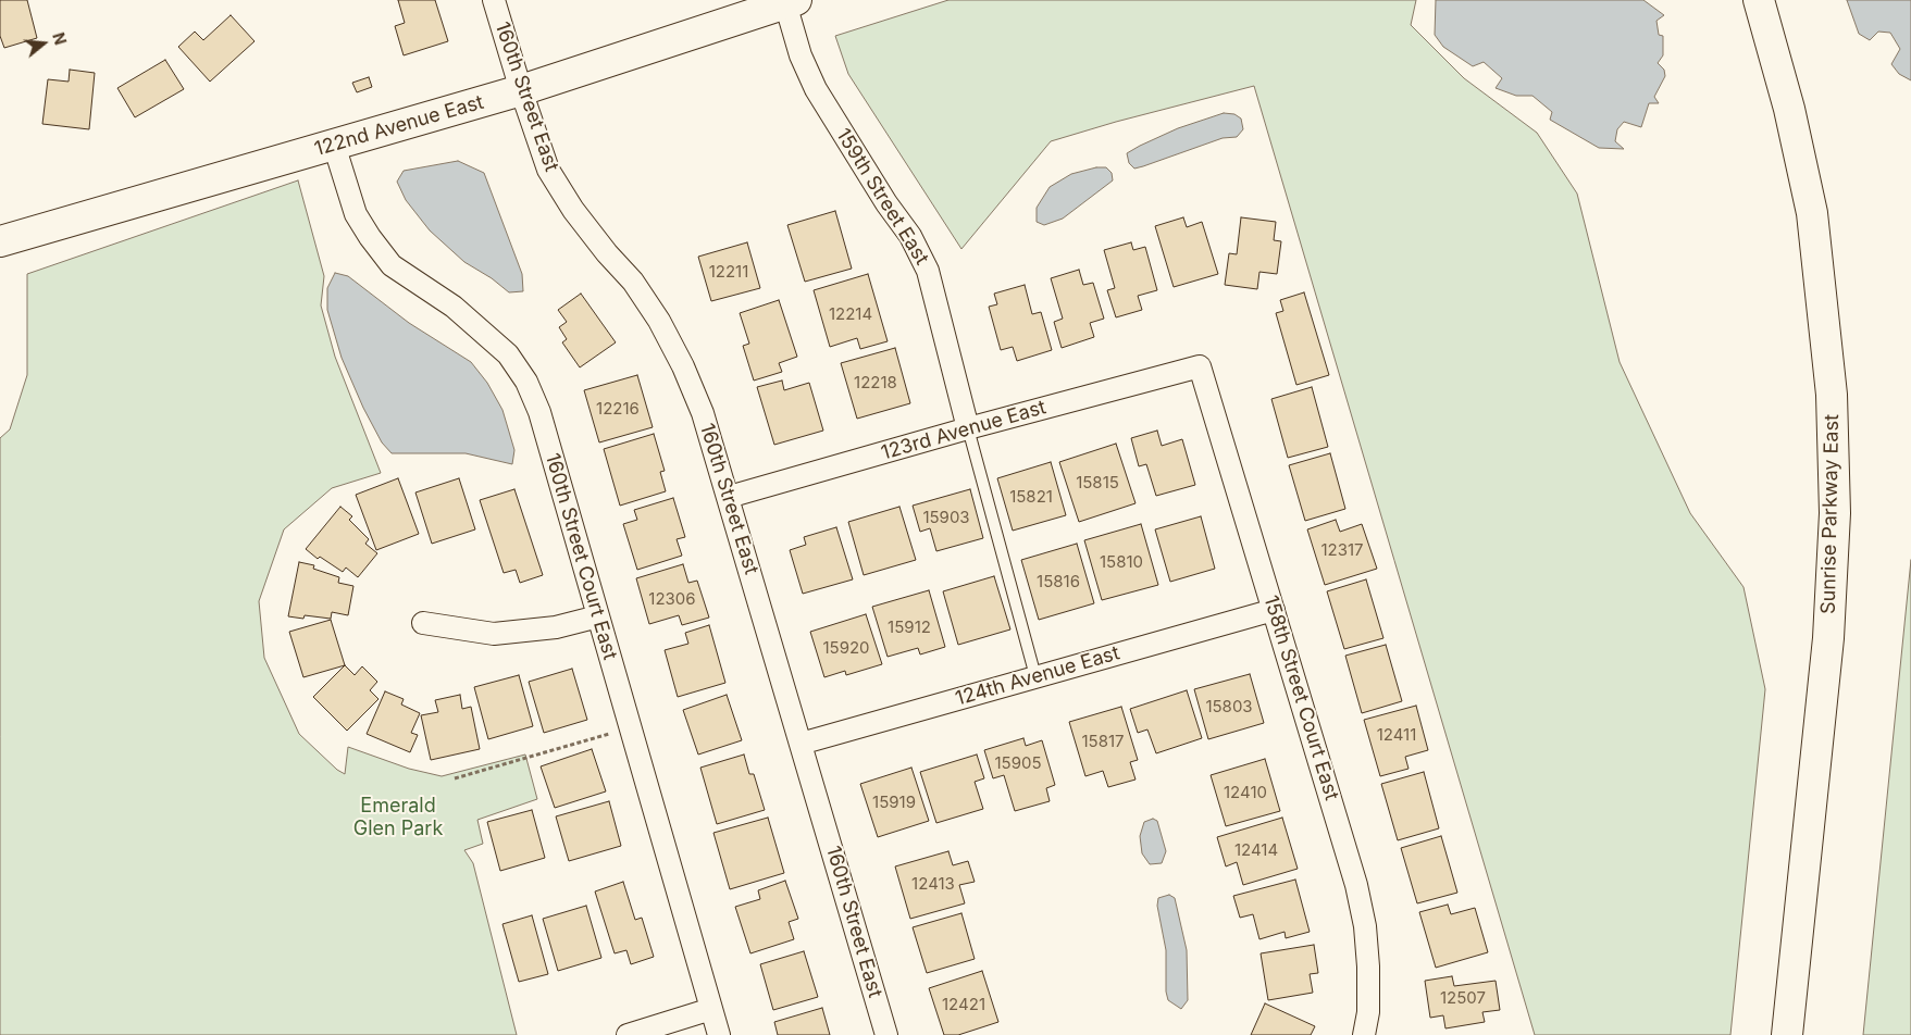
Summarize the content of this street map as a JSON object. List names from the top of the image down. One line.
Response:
{"streets":{"street":["160th Street East","122nd Avenue East","159th Street East","123rd Avenue East","Sunrise Parkway East","160th Street Court East","124th Avenue East","158th Street Court East"]},"crossings":[["160th Street East","122nd Avenue East"],["160th Street East","123rd Avenue East"],["160th Street East","124th Avenue East"],["122nd Avenue East","159th Street East"],["122nd Avenue East","160th Street Court East"],["159th Street East","123rd Avenue East"],["123rd Avenue East","158th Street Court East"],["124th Avenue East","158th Street Court East"]],"parks":["Emerald Glen Park"],"house_numbers":["12211","12214","12218","12216","15815","15821","15903","12317","15810","15816","12306","15912","15920","15803","12411","15817","15905","12410","15919","12414","12413","12507","12421"],"north":"right"}
